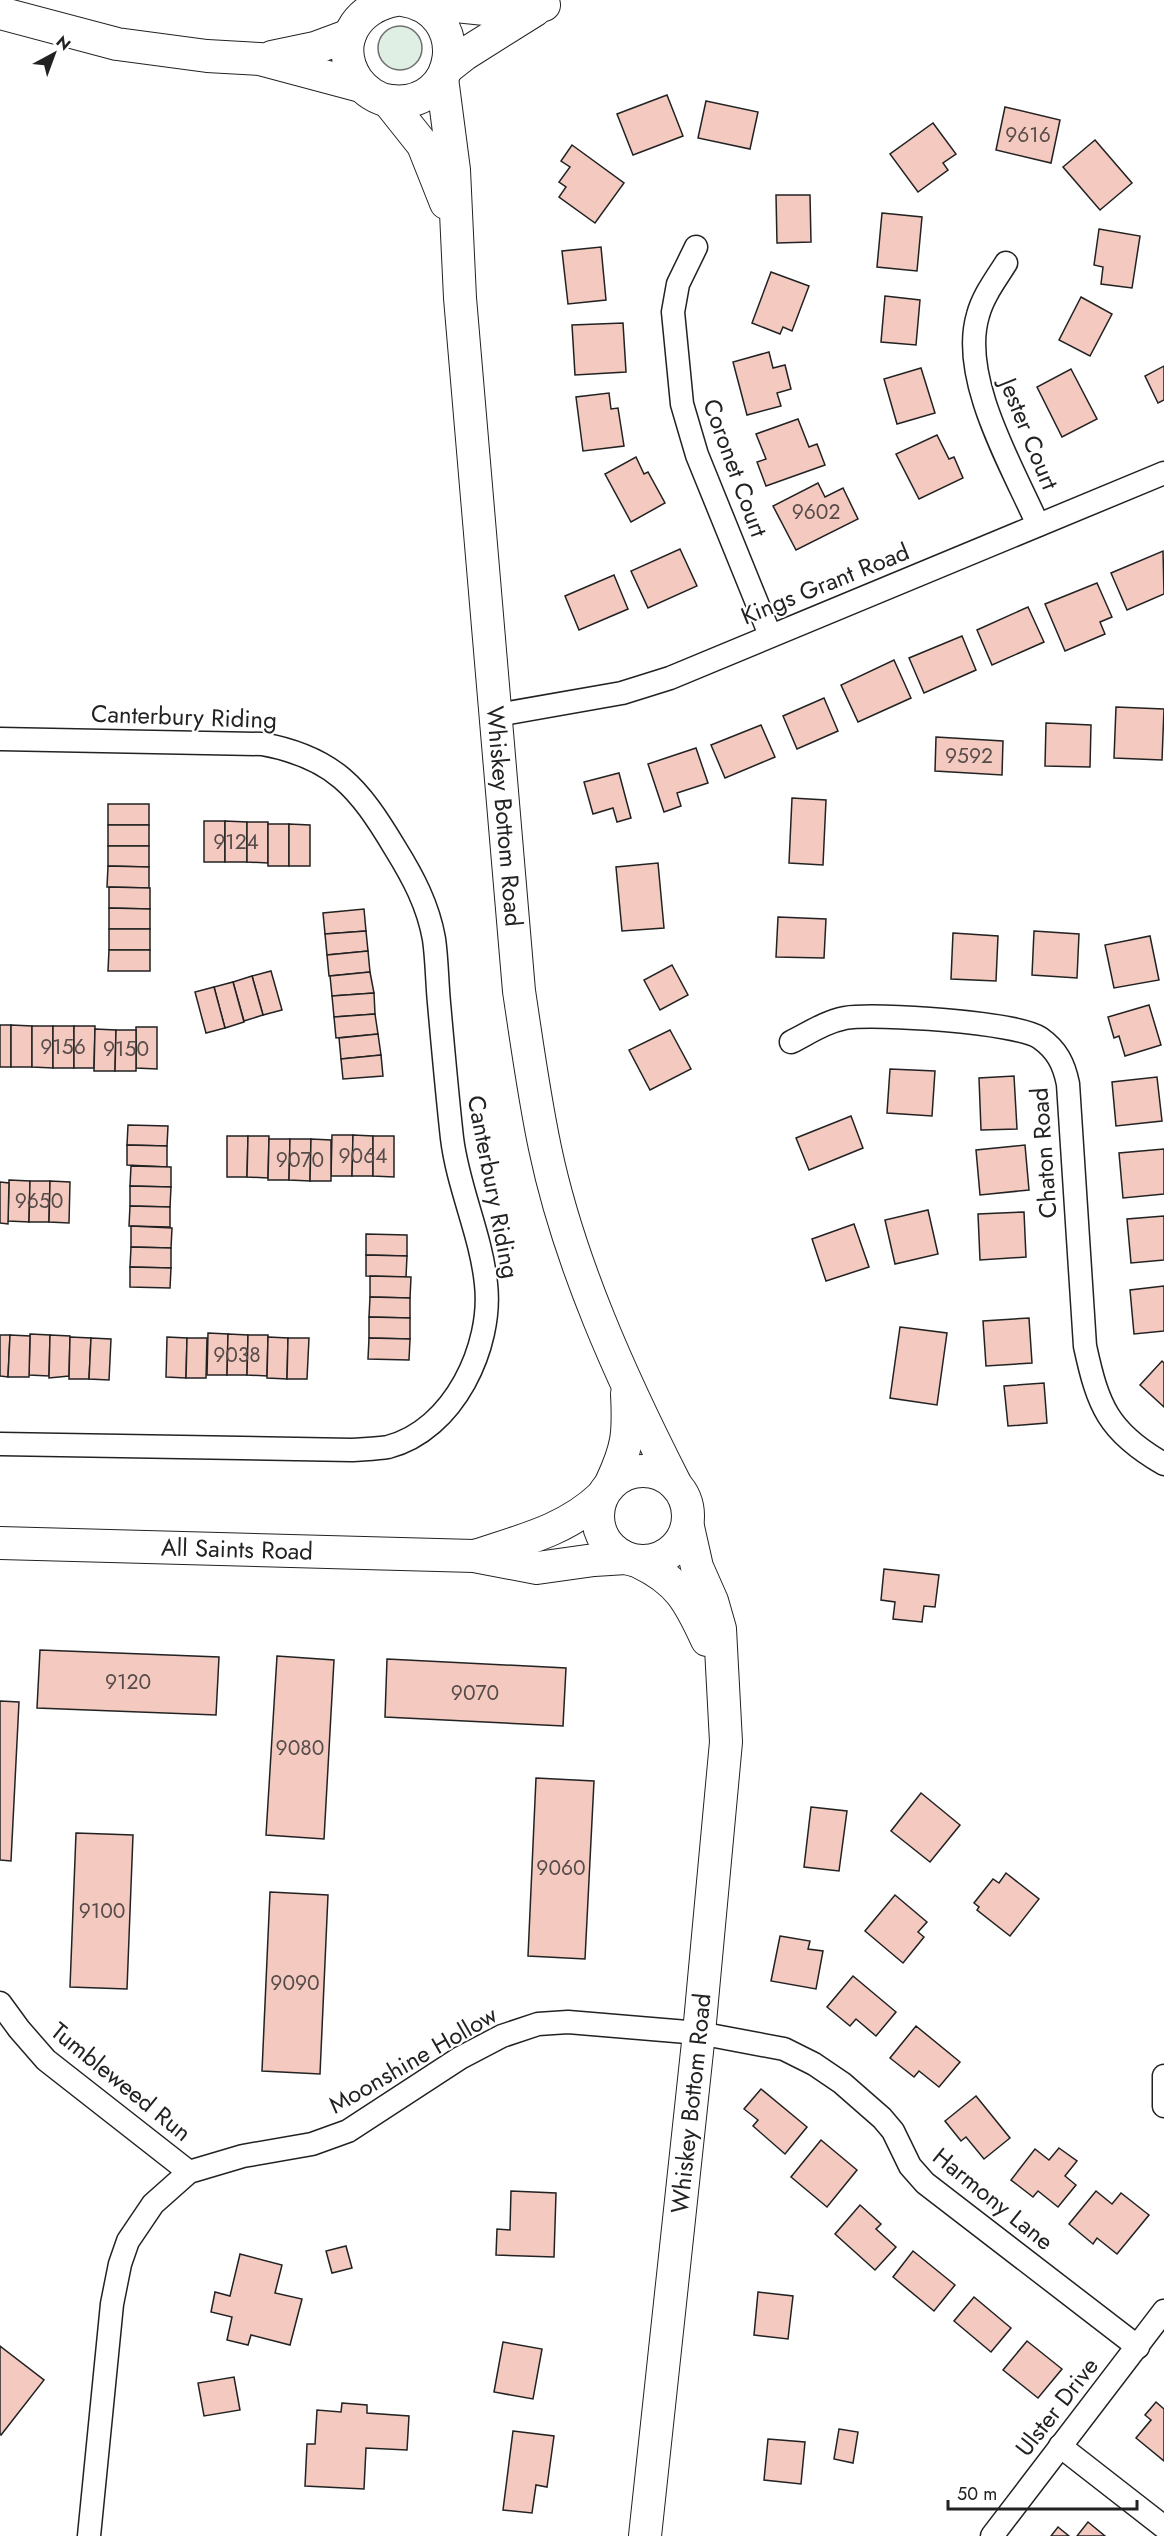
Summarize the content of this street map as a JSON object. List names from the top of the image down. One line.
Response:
{"streets":{"street":["Jester Court","Coronet Court","Kings Grant Road","Canterbury Riding","Whiskey Bottom Road","Chaton Road","All Saints Road","Moonshine Hollow","Tumbleweed Run","Harmony Lane","Ulster Drive"]},"crossings":[["Jester Court","Kings Grant Road"],["Coronet Court","Kings Grant Road"],["Kings Grant Road","Whiskey Bottom Road"],["Whiskey Bottom Road","All Saints Road"],["Whiskey Bottom Road","Moonshine Hollow"],["Whiskey Bottom Road","Harmony Lane"],["Moonshine Hollow","Tumbleweed Run"],["Moonshine Hollow","Harmony Lane"],["Harmony Lane","Ulster Drive"]],"house_numbers":["9616","9602","9592","9124","9156","9150","9064","9070","9650","9038","9120","9070","9080","9060","9100","9090"],"scale_bar":"50 m","north":"top right"}
